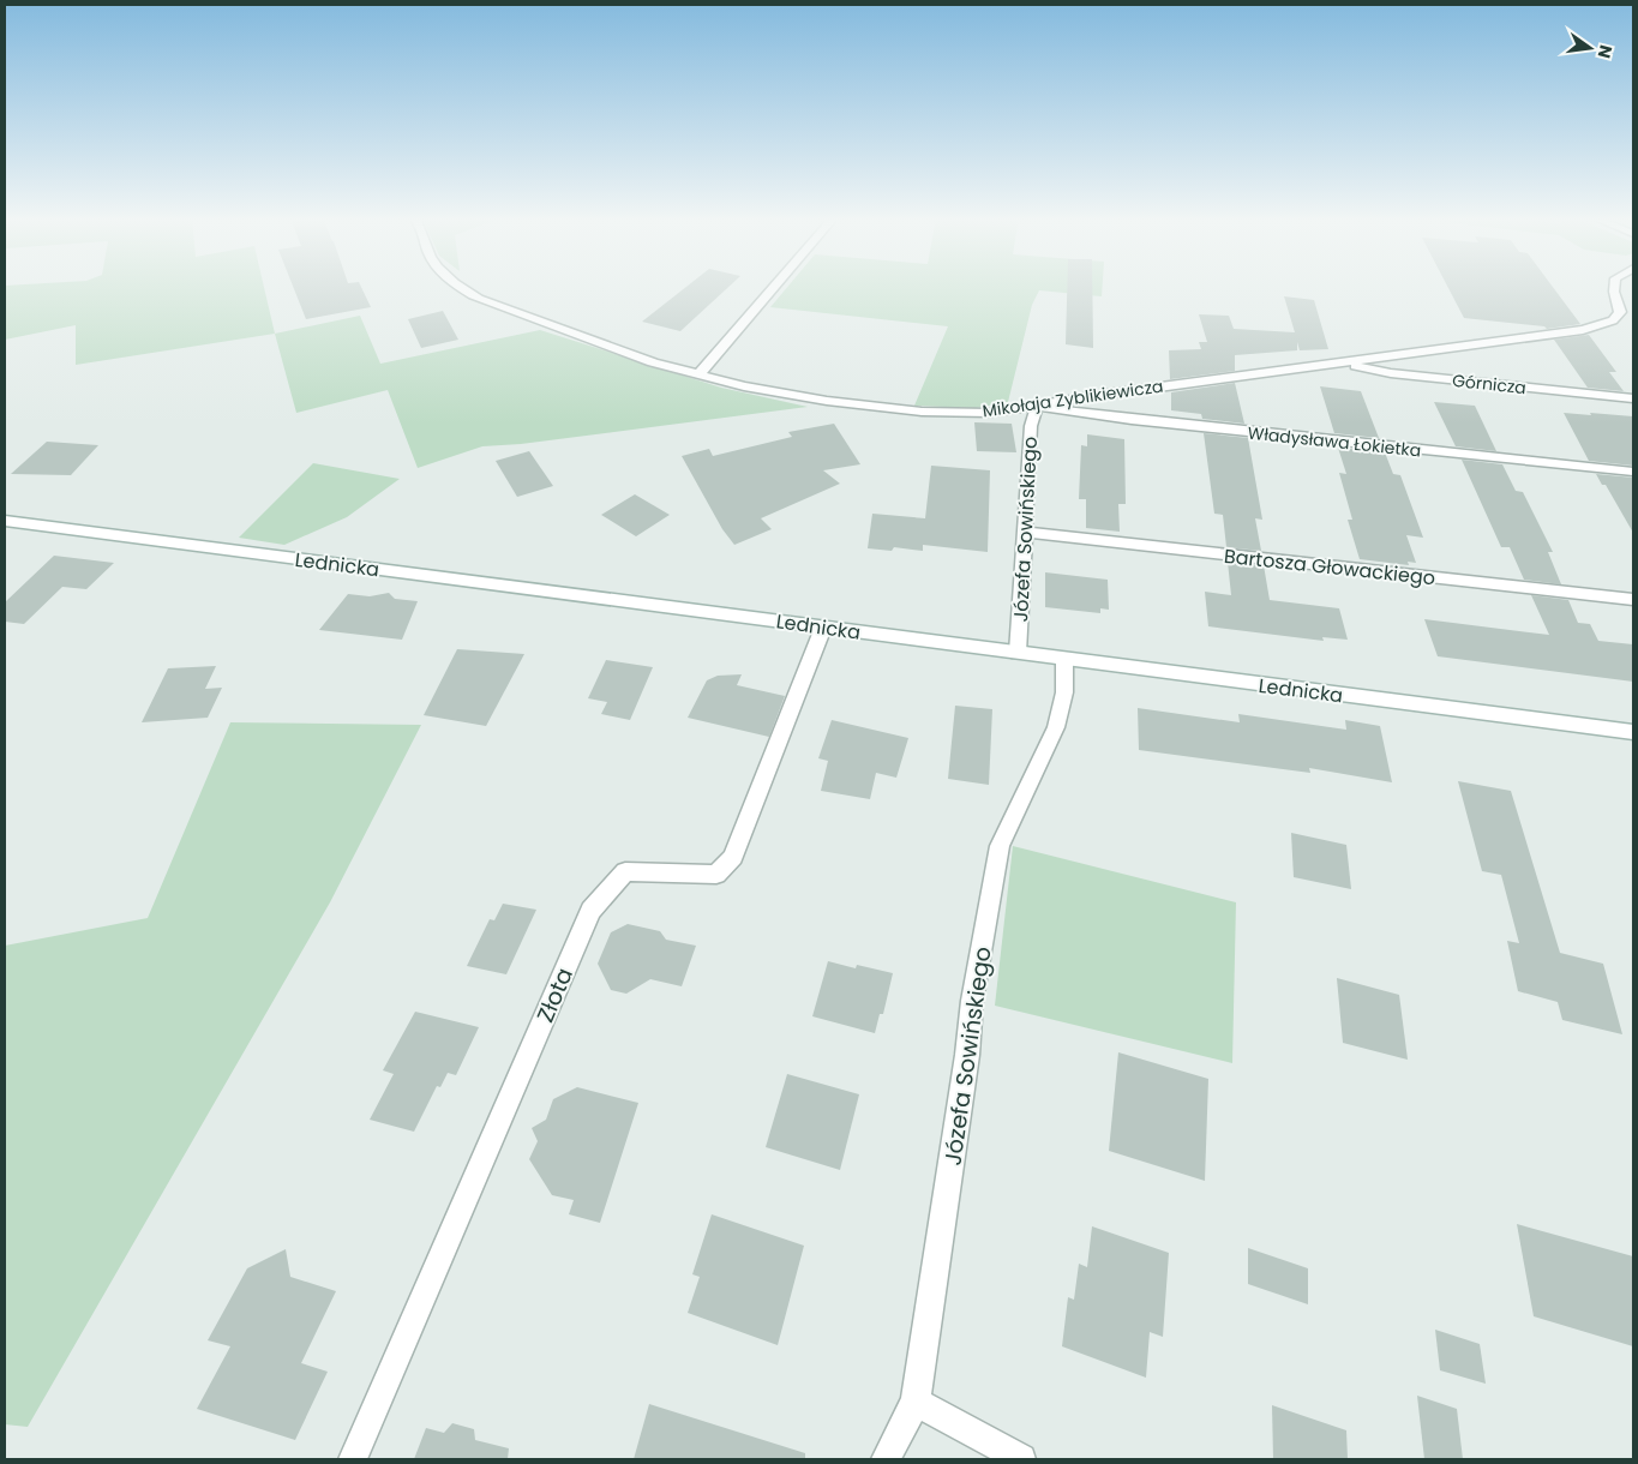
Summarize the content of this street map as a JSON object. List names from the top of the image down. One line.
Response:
{"streets":{"street":["Górnicza","Mikołaja Zyblikiewicza","Władysława Łokietka","Józefa Sowińskiego","Lednicka","Bartosza Głowackiego","Złota"]},"crossings":[["Górnicza","Mikołaja Zyblikiewicza"],["Mikołaja Zyblikiewicza","Władysława Łokietka"],["Mikołaja Zyblikiewicza","Józefa Sowińskiego"],["Władysława Łokietka","Józefa Sowińskiego"],["Józefa Sowińskiego","Lednicka"],["Józefa Sowińskiego","Bartosza Głowackiego"],["Lednicka","Złota"]],"north":"right"}
